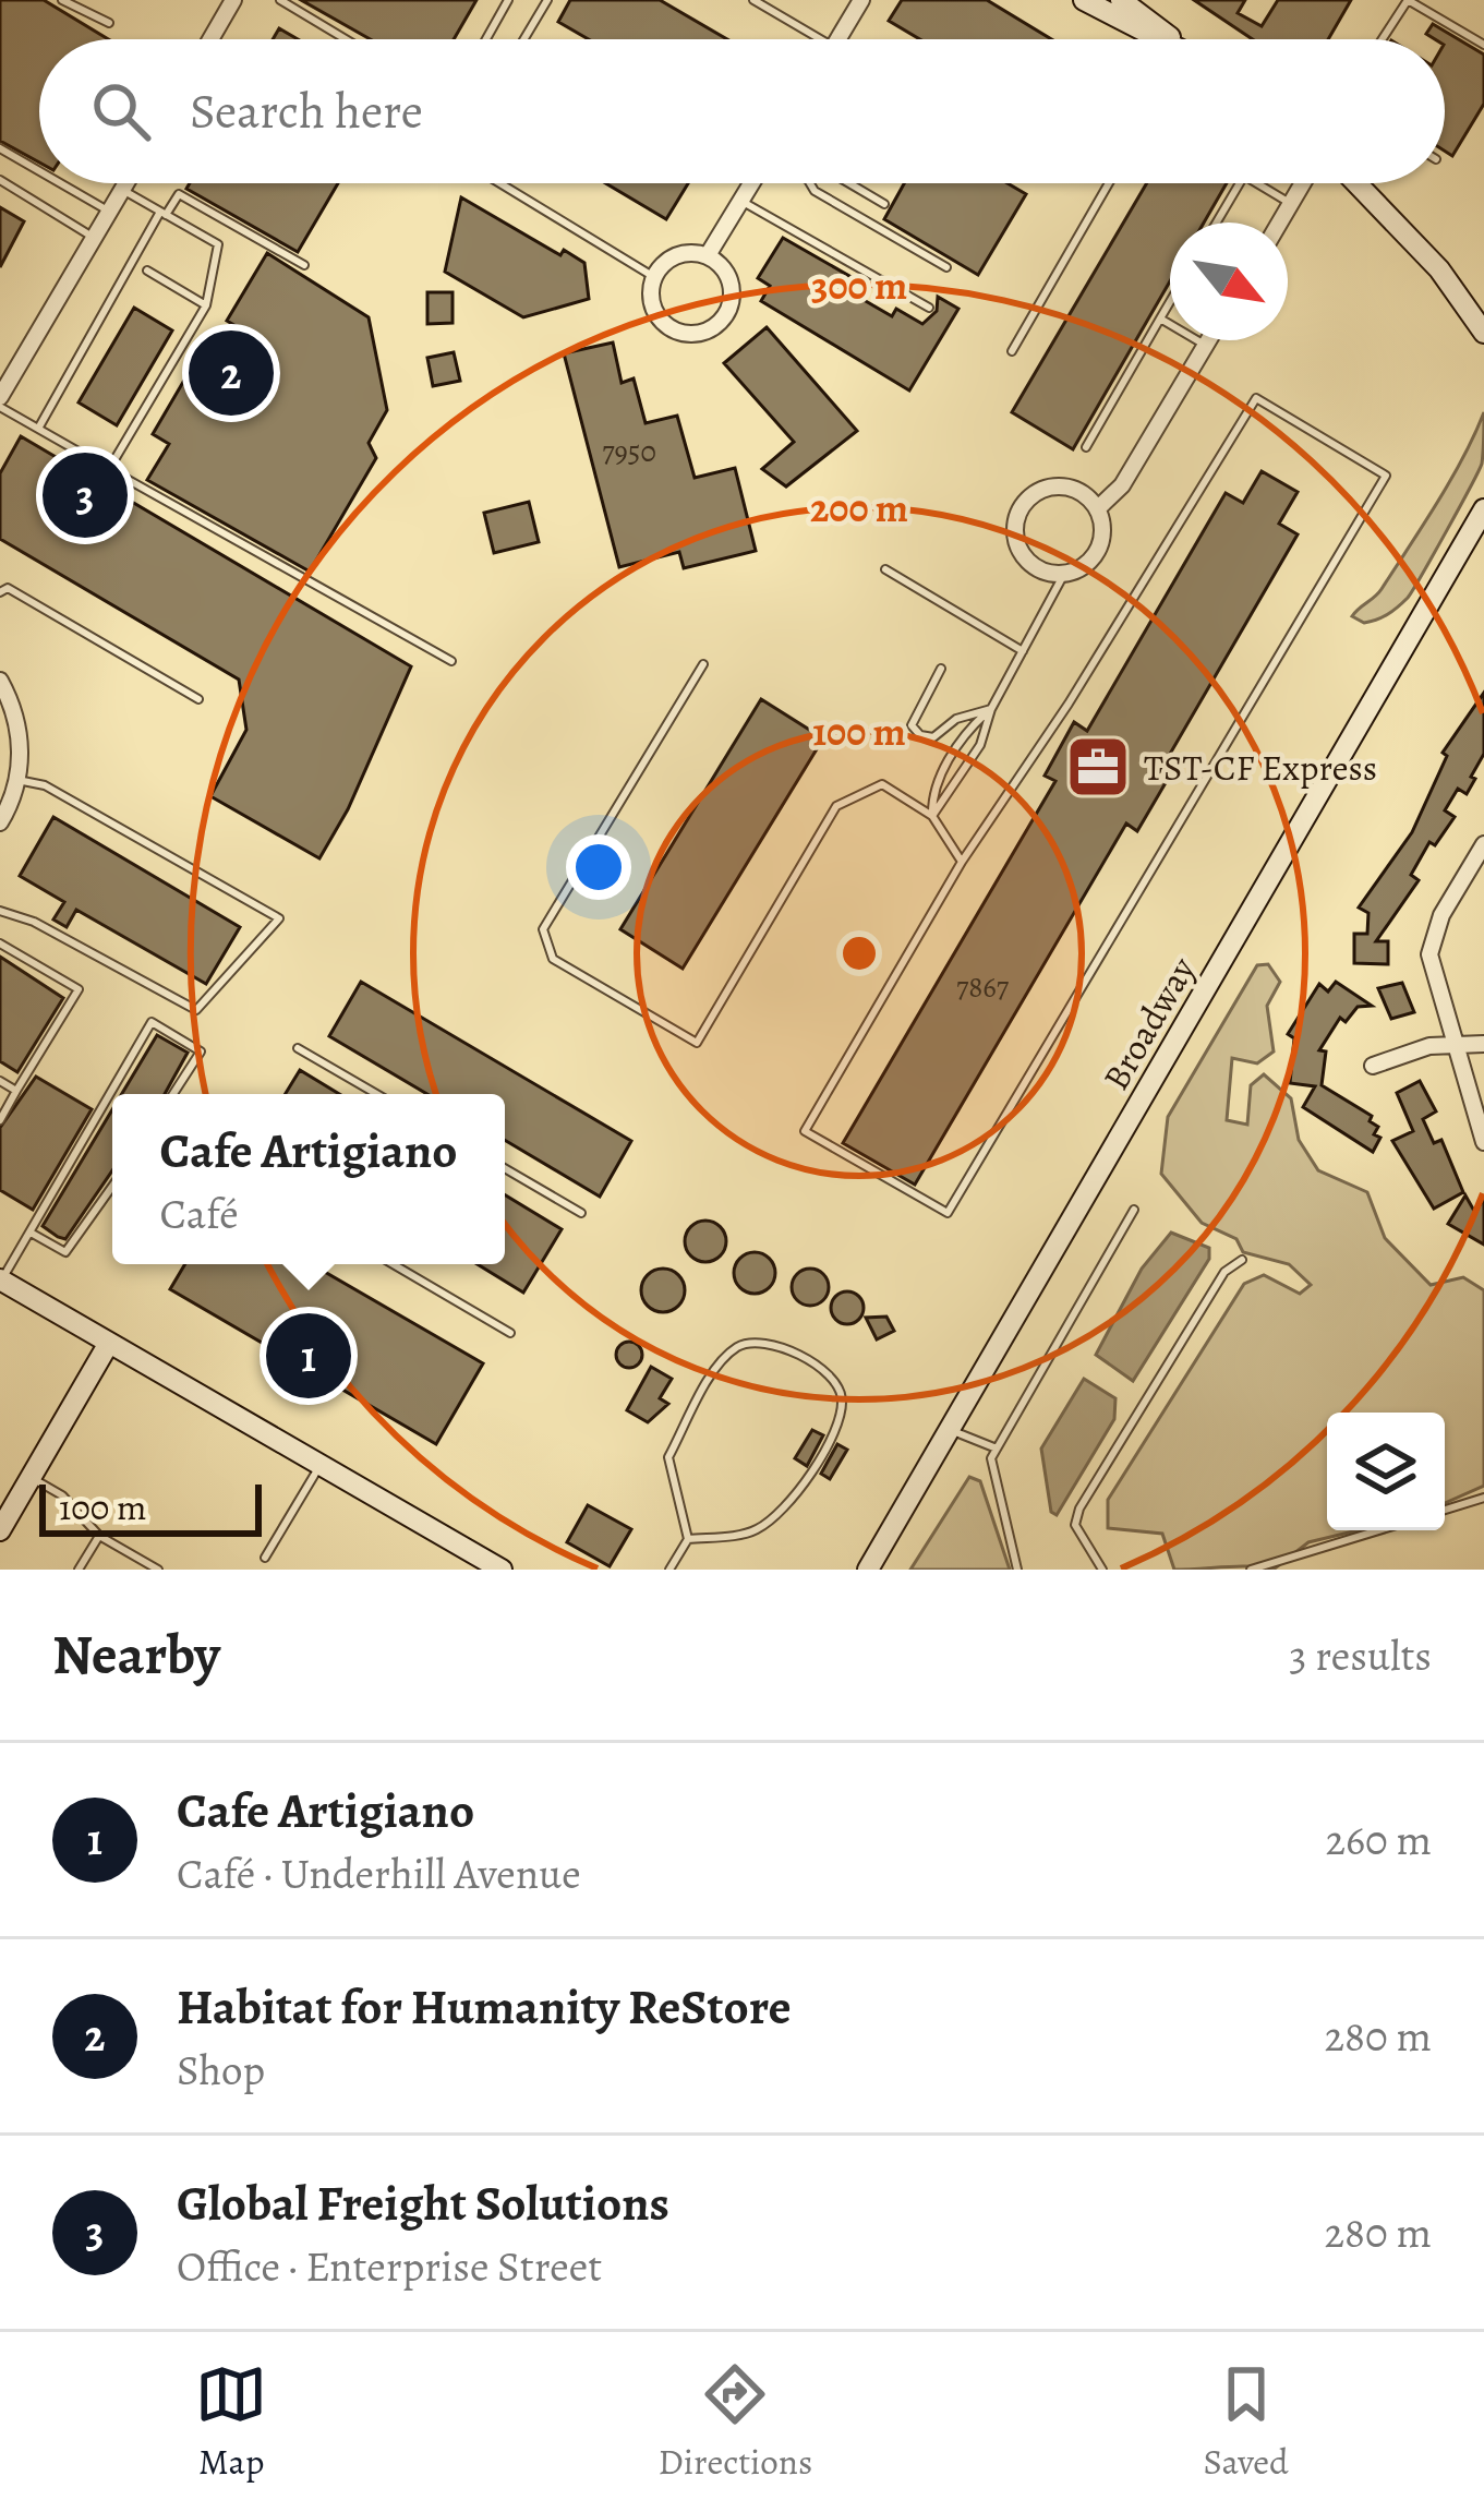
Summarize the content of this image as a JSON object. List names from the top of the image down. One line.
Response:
{"streets":{"street":["Broadway"]},"places":{"office":["TST-CF Express"]},"house_numbers":["7950","7867"],"scale_bar":"100 m","north":"bottom right","page":{"search":"Search here","pins":["2","3","1"],"popup":["Cafe Artigiano","Café"],"scale":"100 m","heading":["Nearby","3 results"],"list":[{"mark":"1","name":"Cafe Artigiano","note":"Café · Underhill Avenue","value":"260 m"},{"mark":"2","name":"Habitat for Humanity ReStore","note":"Shop","value":"280 m"},{"mark":"3","name":"Global Freight Solutions","note":"Office · Enterprise Street","value":"280 m"}],"nav":["Map","Directions","Saved"]},"rings":["300 m","200 m","100 m"]}
